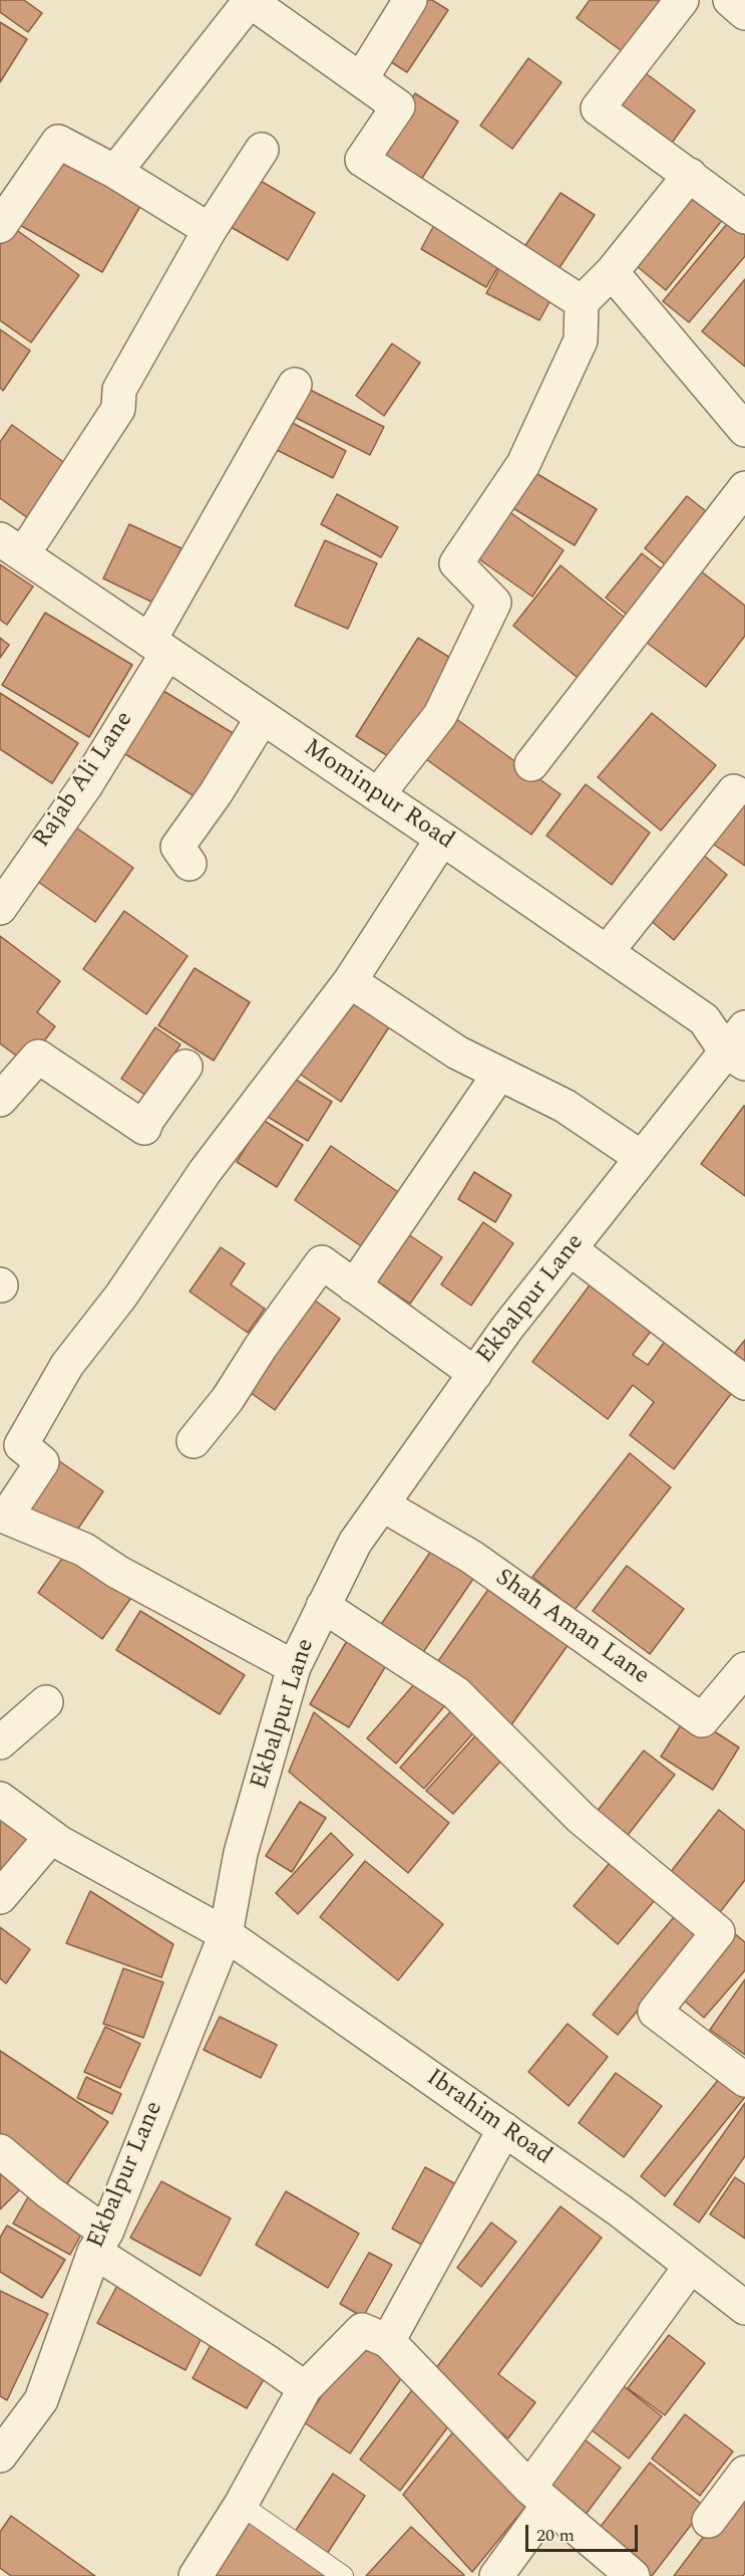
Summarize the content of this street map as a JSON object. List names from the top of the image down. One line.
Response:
{"streets":{"street":["Rajab Ali Lane","Mominpur Road","Ekbalpur Lane","Shah Aman Lane","Ibrahim Road"]},"crossings":[["Rajab Ali Lane","Mominpur Road"],["Mominpur Road","Ekbalpur Lane"],["Ekbalpur Lane","Shah Aman Lane"],["Ekbalpur Lane","Ibrahim Road"]],"scale_bar":"20 m"}
